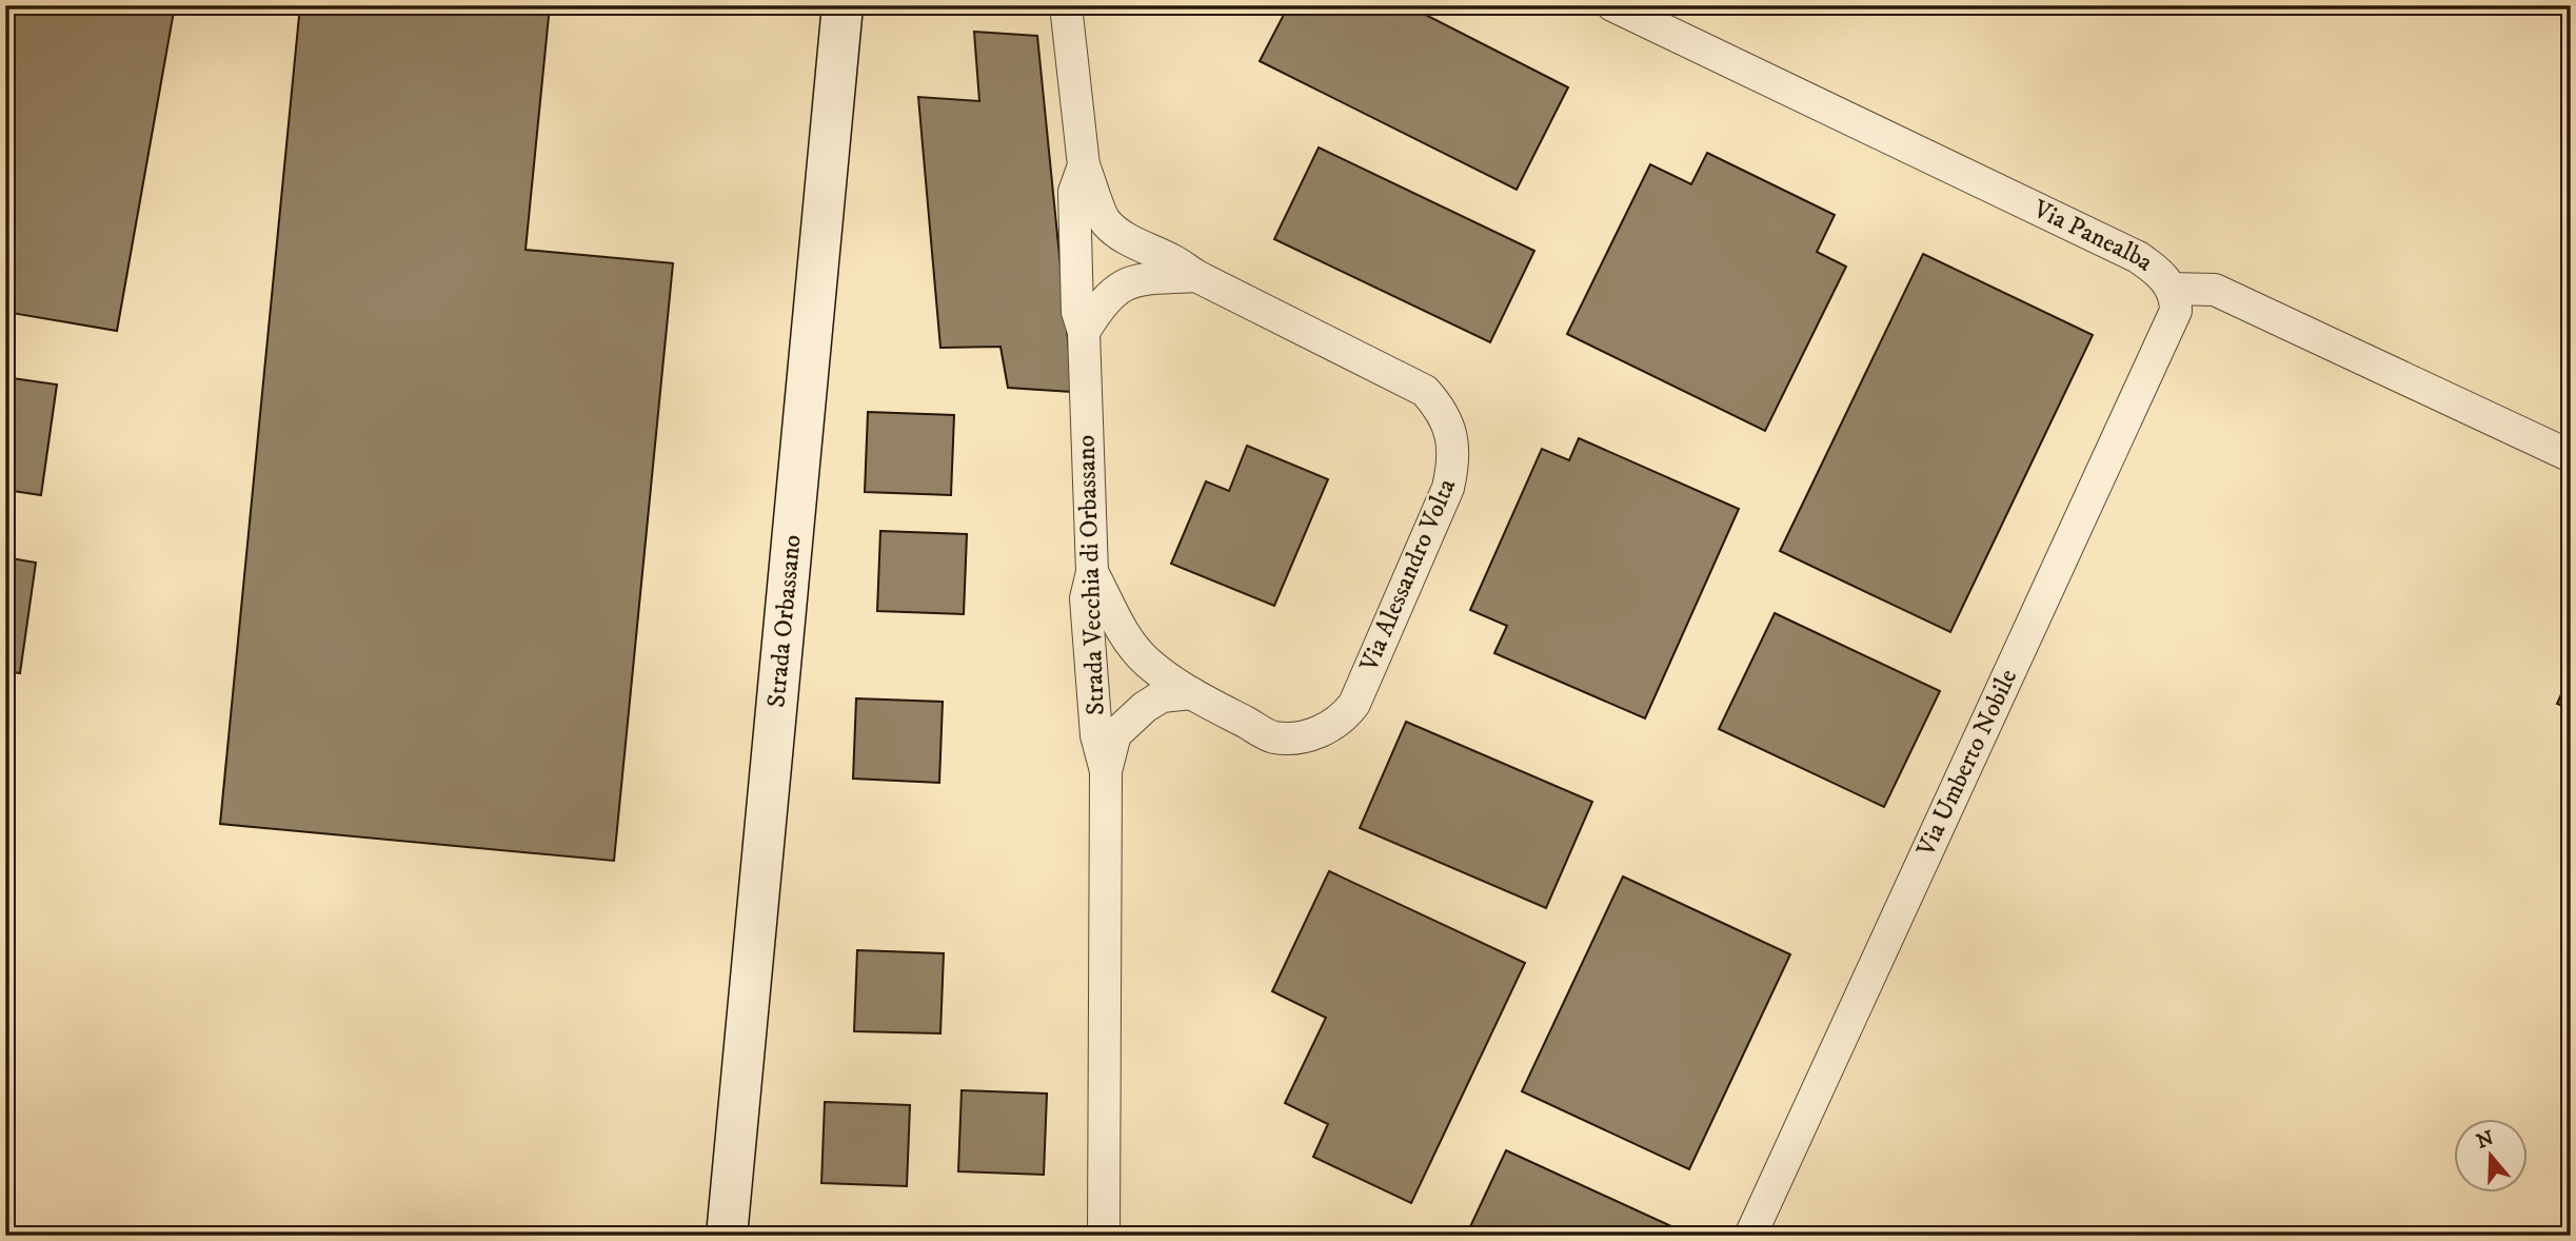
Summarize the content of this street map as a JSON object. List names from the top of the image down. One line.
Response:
{"streets":{"main road":["Strada Orbassano"],"street":["Via Panealba","Strada Vecchia di Orbassano","Via Alessandro Volta","Via Umberto Nobile"]},"crossings":[["Via Panealba","Via Umberto Nobile"],["Strada Vecchia di Orbassano","Via Alessandro Volta"]],"north":"top"}
